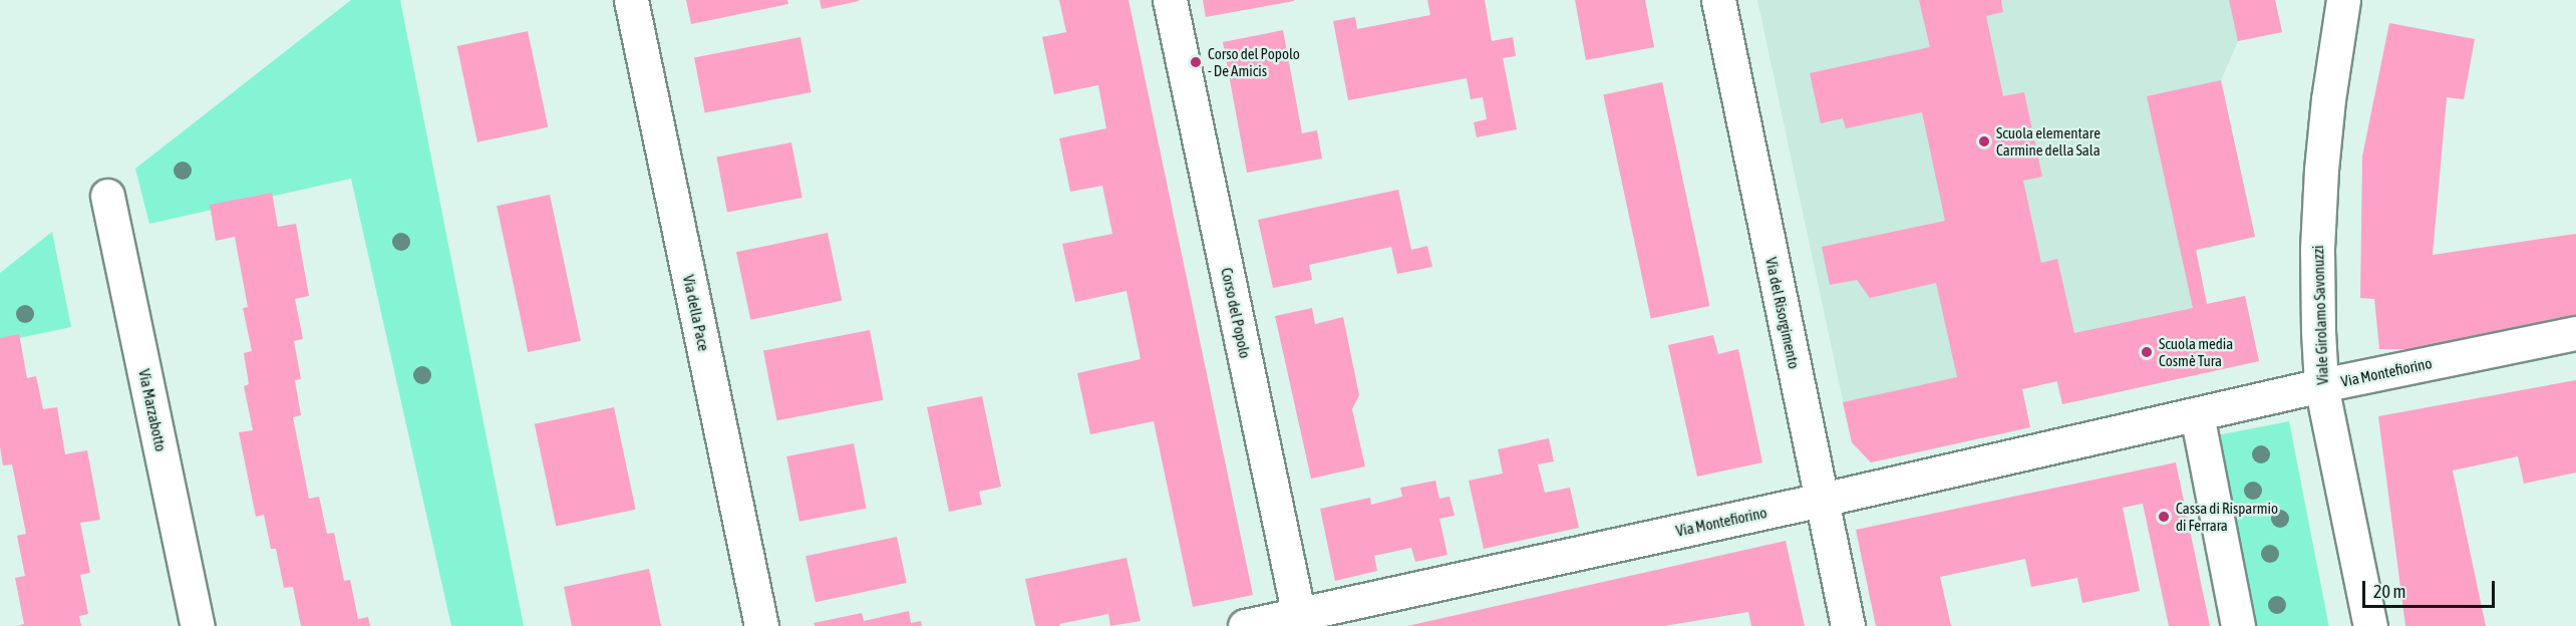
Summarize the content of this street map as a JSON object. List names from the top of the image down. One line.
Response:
{"streets":{"street":["Via della Pace","Corso del Popolo","Via del Risorgimento","Viale Girolamo Savonuzzi","Via Montefiorino","Via Marzabotto"]},"crossings":[["Corso del Popolo","Via Montefiorino"],["Via del Risorgimento","Via Montefiorino"],["Viale Girolamo Savonuzzi","Via Montefiorino"]],"places":["Corso del Popolo - De Amicis","Scuola elementare Carmine della Sala","Scuola media Cosmè Tura","Cassa di Risparmio di Ferrara"],"scale_bar":"20 m"}
